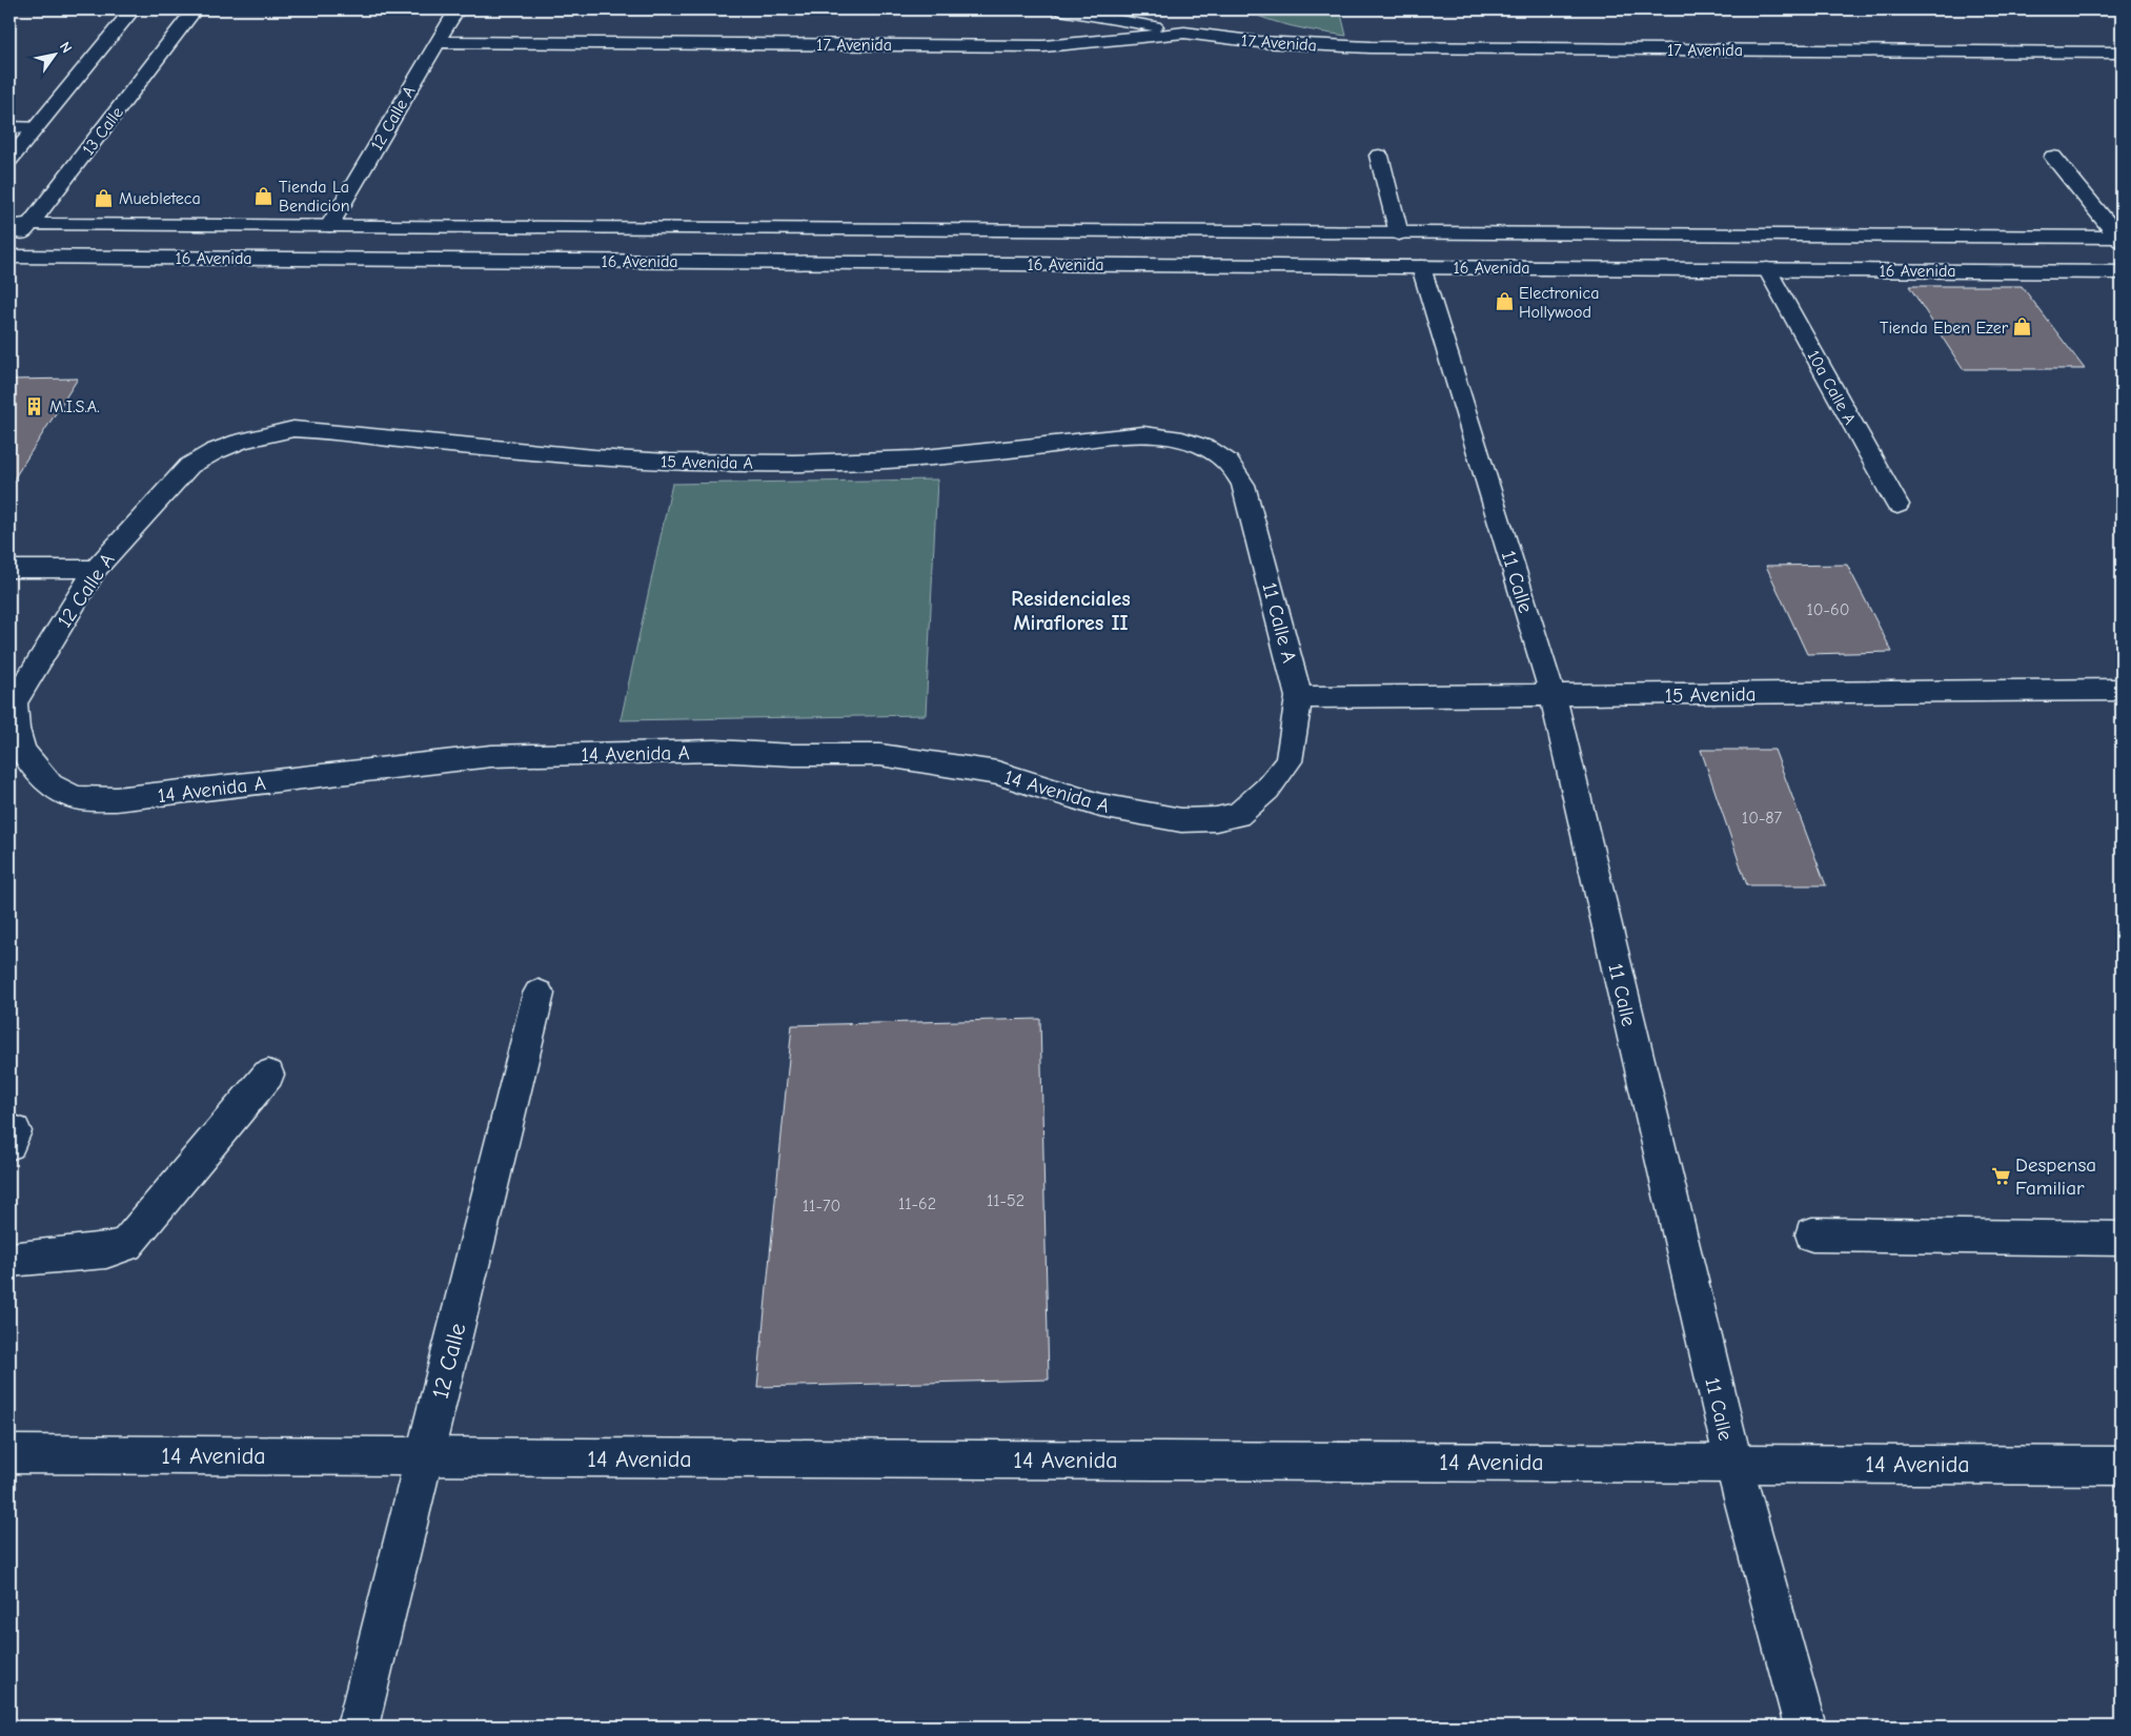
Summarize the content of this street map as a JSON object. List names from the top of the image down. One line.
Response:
{"streets":{"street":["17 Avenida","12 Calle A","13 Calle","16 Avenida","10a Calle A","15 Avenida A","11 Calle","11 Calle A","15 Avenida","14 Avenida A","12 Calle","14 Avenida"]},"crossings":[["17 Avenida","12 Calle A"],["12 Calle A","16 Avenida"],["12 Calle A","15 Avenida A"],["12 Calle A","14 Avenida A"],["13 Calle","16 Avenida"],["16 Avenida","10a Calle A"],["16 Avenida","11 Calle"],["15 Avenida A","11 Calle A"],["11 Calle","15 Avenida"],["11 Calle","14 Avenida"],["11 Calle A","15 Avenida"],["11 Calle A","14 Avenida A"],["12 Calle","14 Avenida"]],"districts":["Residenciales Miraflores II"],"places":{"shop":["Tienda La Bendicion","Muebleteca","Electronica Hollywood","Tienda Eben Ezer"],"building":["M.I.S.A."],"supermarket":["Despensa Familiar"]},"house_numbers":["10-60","10-87","11-52","11-62","11-70"],"north":"top right"}
